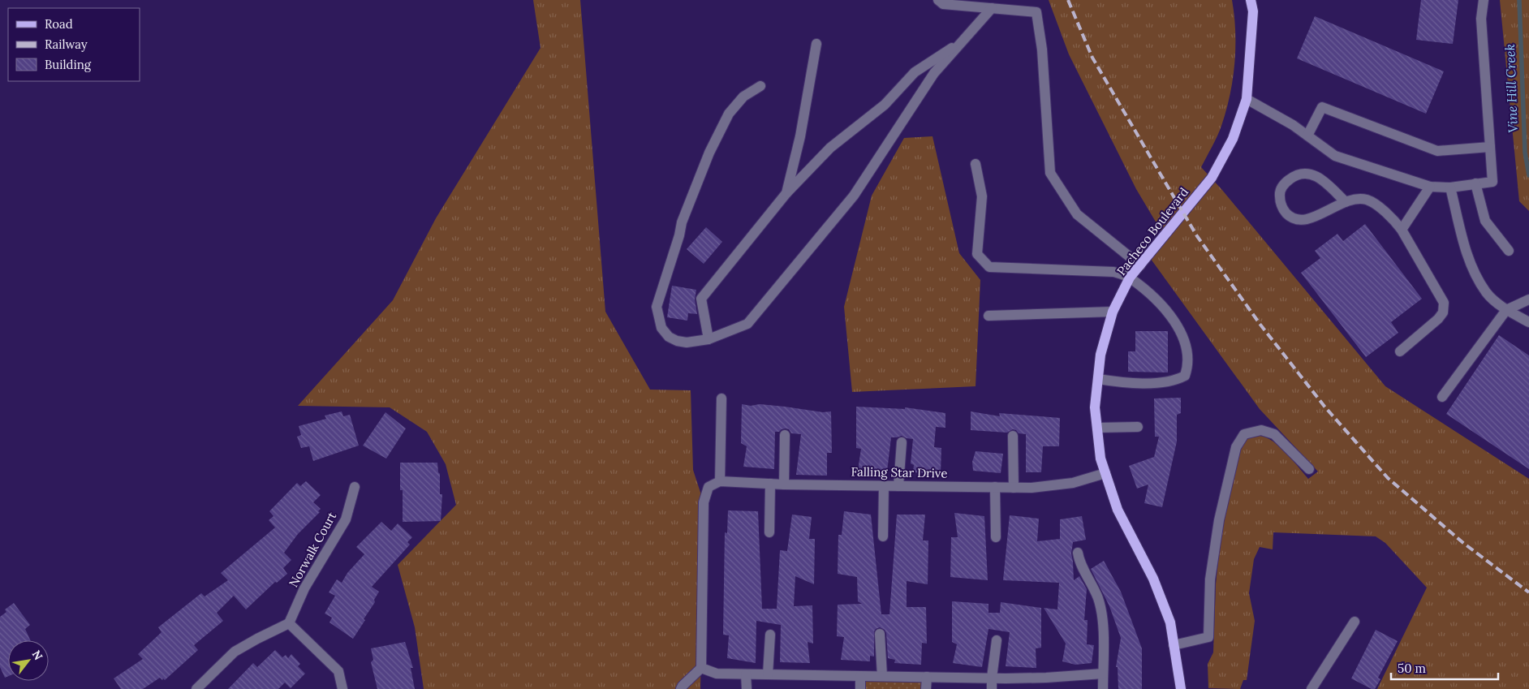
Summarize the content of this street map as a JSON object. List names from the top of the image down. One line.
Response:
{"streets":{"main road":["Pacheco Boulevard"],"street":["Falling Star Drive","Norwalk Court"]},"crossings":[["Pacheco Boulevard","Falling Star Drive"]],"water":["Vine Hill Creek"],"legend":["Road","Railway","Building"],"scale_bar":"50 m","north":"top right"}
